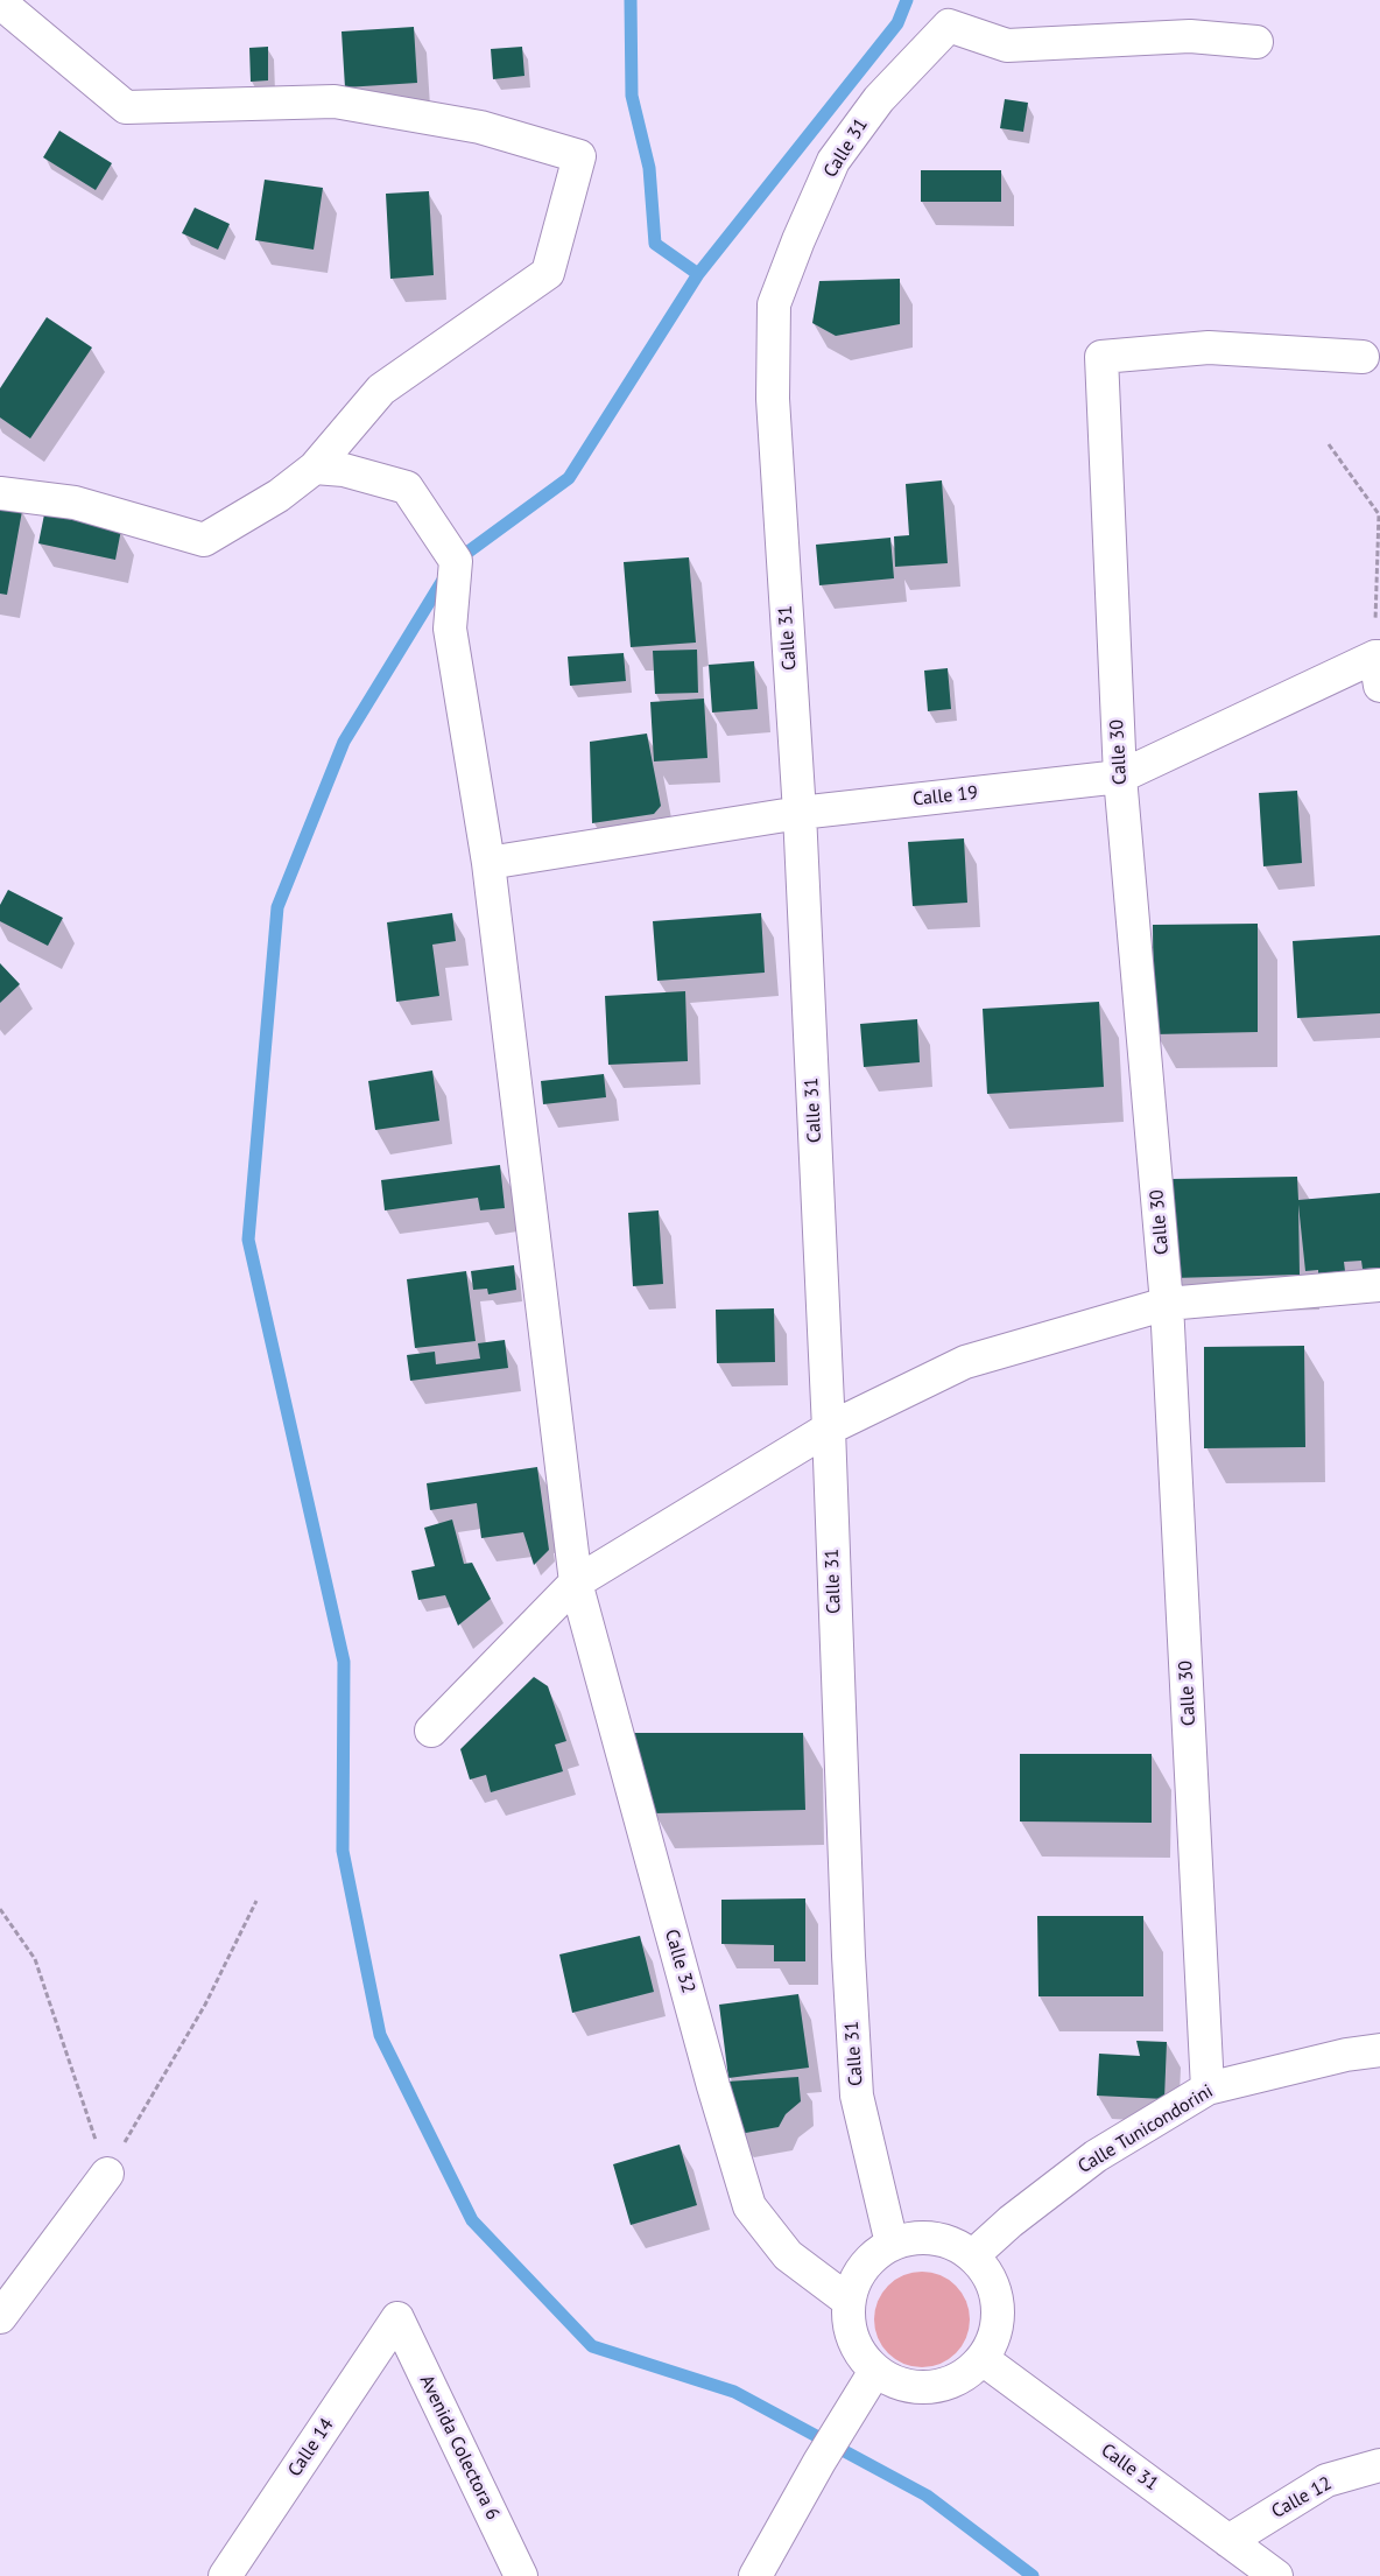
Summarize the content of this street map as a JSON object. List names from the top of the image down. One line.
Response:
{"streets":{"street":["Calle 31","Calle 30","Calle 19","Calle 32","Calle Tunicondorini","Calle 14","Avenida Colectora 6","Calle 12"]},"crossings":[["Calle 31","Calle 19"],["Calle 31","Calle 32"],["Calle 31","Calle Tunicondorini"],["Calle 31","Calle 12"],["Calle 30","Calle 19"],["Calle 30","Calle Tunicondorini"],["Calle 19","Calle 32"],["Calle 32","Calle Tunicondorini"],["Calle 14","Avenida Colectora 6"]]}
